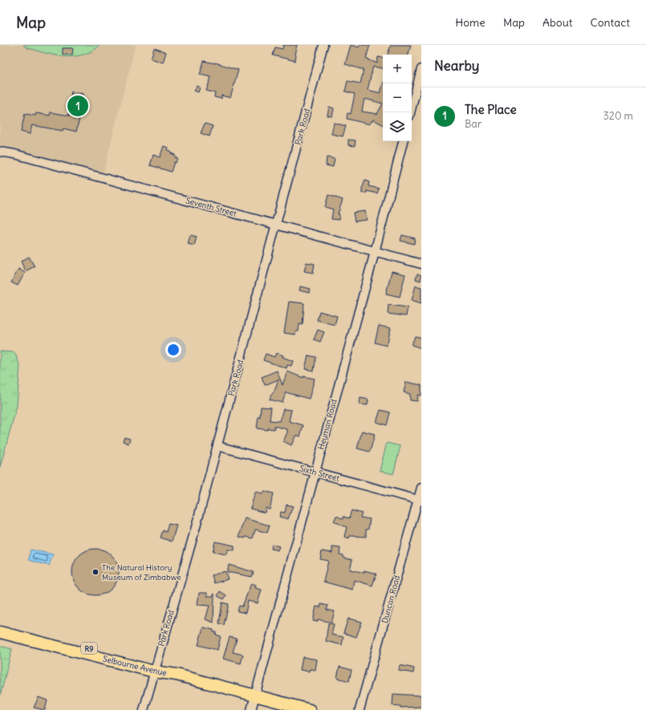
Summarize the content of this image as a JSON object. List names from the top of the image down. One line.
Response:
{"streets":{"highway":["R9","Selbourne Avenue"],"street":["Park Road","Seventh Street","Heyman Road","Sixth Street","Duncan Road"]},"crossings":[["Park Road","Seventh Street"],["Park Road","Sixth Street"],["Park Road","Selbourne Avenue"],["Seventh Street","Heyman Road"],["Heyman Road","Sixth Street"],["Heyman Road","Selbourne Avenue"],["Sixth Street","Duncan Road"]],"places":["The Natural History Museum of Zimbabwe"],"page":{"header":"Map","nav":["Home","Map","About","Contact"],"heading":"Nearby","map_buttons":["+","−"],"list":[{"mark":"1","name":"The Place","note":"Bar","value":"320 m"}],"pins":"1"}}
